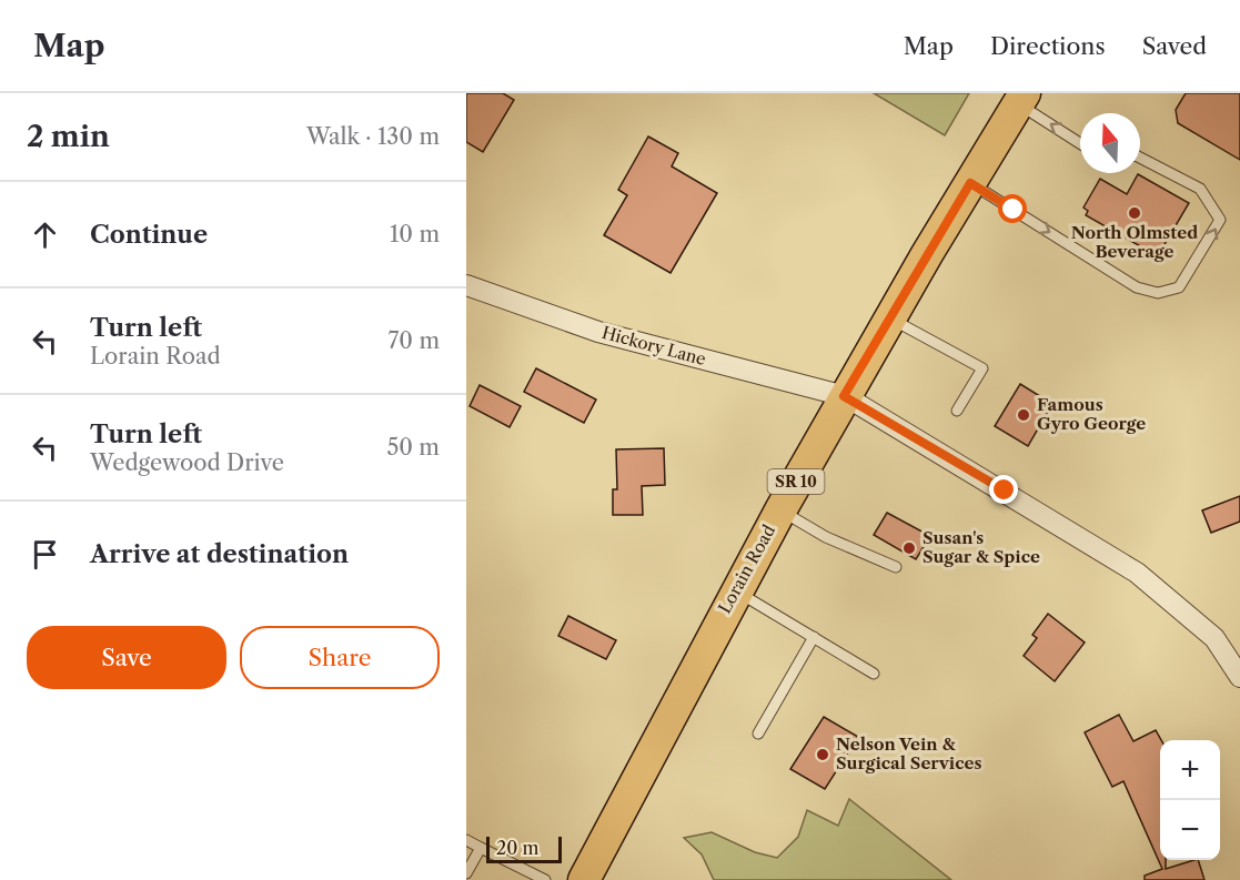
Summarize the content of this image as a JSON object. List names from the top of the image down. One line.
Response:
{"streets":{"main road":["SR 10","Lorain Road"],"street":["Hickory Lane"]},"crossings":[["Hickory Lane","Lorain Road"]],"places":["North Olmsted Beverage","Famous Gyro George","Susan's Sugar & Spice","Nelson Vein & Surgical Services"],"scale_bar":"20 m","north":"top","page":{"header":"Map","nav":["Map","Directions","Saved"],"heading":["2 min","Walk · 130 m"],"list":[["Continue","10 m"],["Turn left","Lorain Road","70 m"],["Turn left","Wedgewood Drive","50 m"],"Arrive at destination"],"buttons":["Save","Share"],"map_buttons":["+","−"],"scale":"20 m"}}
